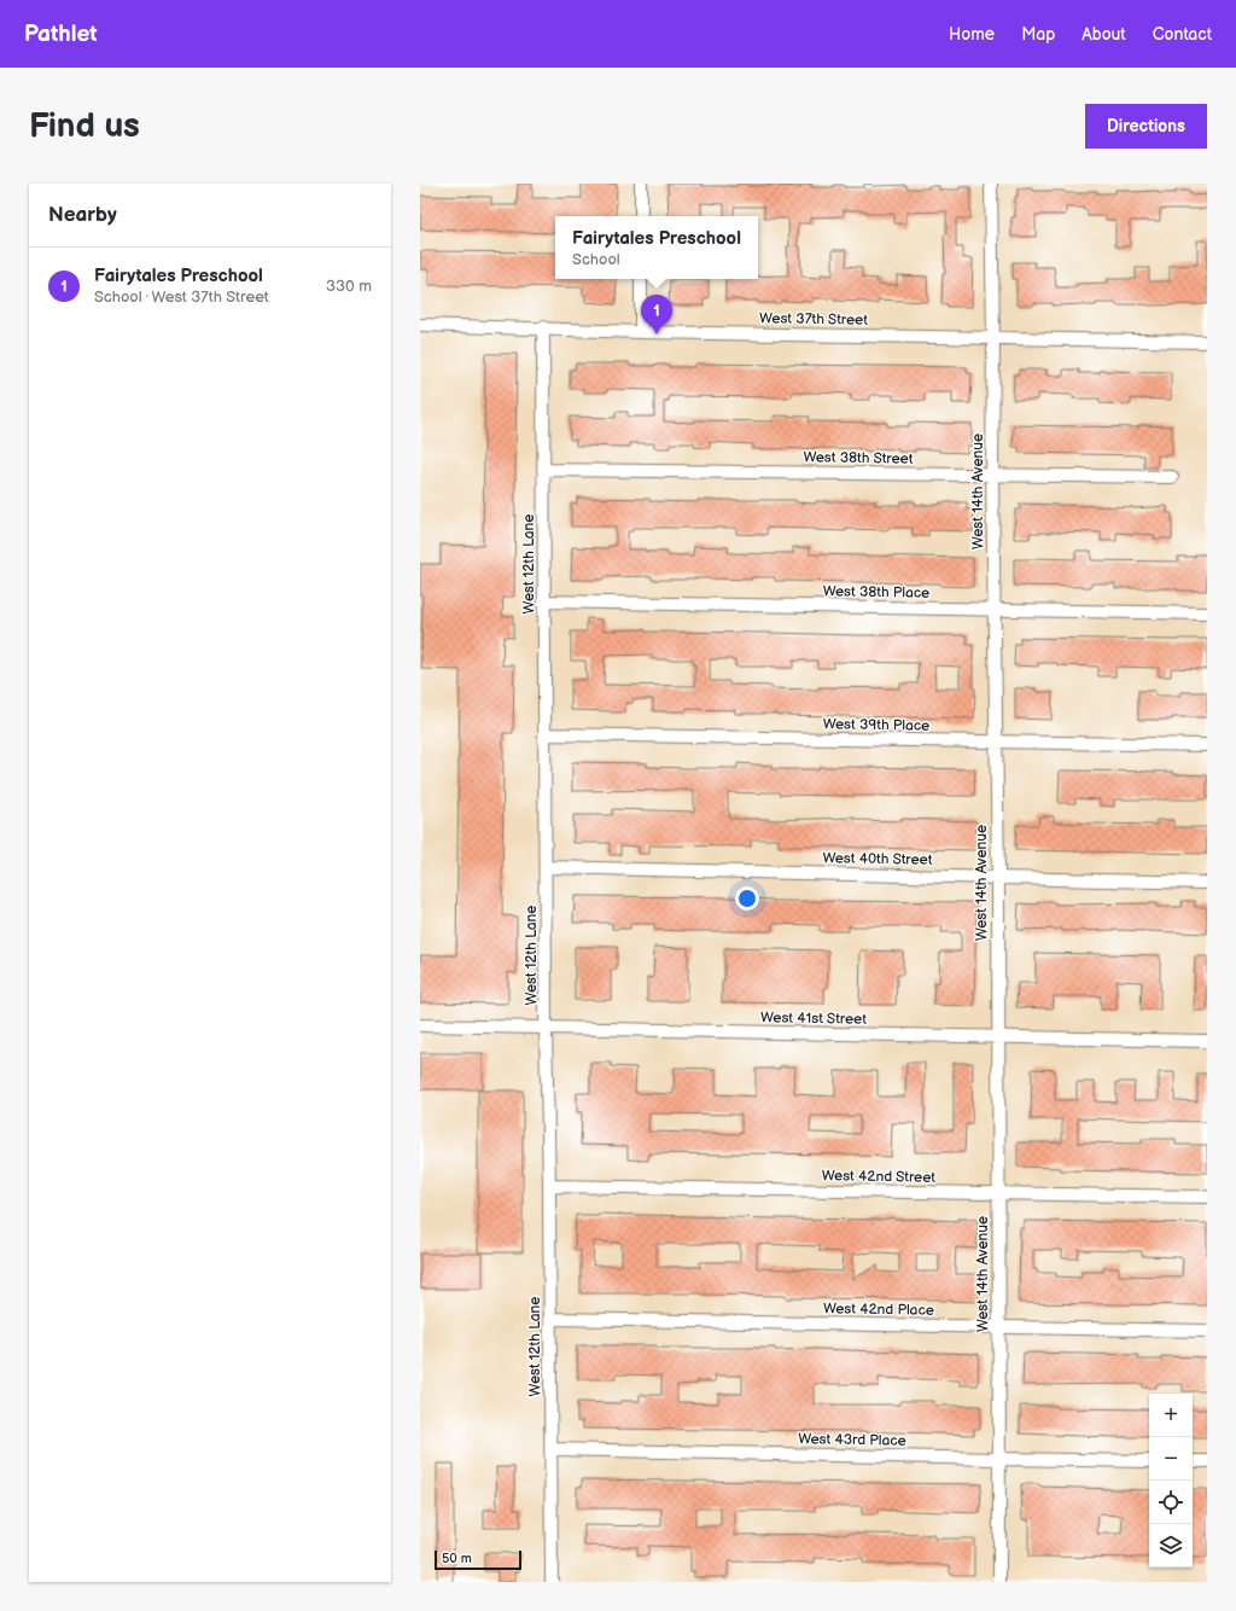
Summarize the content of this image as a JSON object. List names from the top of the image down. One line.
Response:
{"streets":{"street":["West 37th Street","West 38th Street","West 14th Avenue","West 12th Lane","West 38th Place","West 39th Place","West 40th Street","West 41st Street","West 42nd Street","West 42nd Place","West 43rd Place"]},"crossings":[["West 37th Street","West 14th Avenue"],["West 37th Street","West 12th Lane"],["West 38th Street","West 14th Avenue"],["West 38th Street","West 12th Lane"],["West 14th Avenue","West 38th Place"],["West 14th Avenue","West 39th Place"],["West 14th Avenue","West 40th Street"],["West 14th Avenue","West 41st Street"],["West 14th Avenue","West 42nd Street"],["West 14th Avenue","West 42nd Place"],["West 14th Avenue","West 43rd Place"],["West 12th Lane","West 38th Place"],["West 12th Lane","West 39th Place"],["West 12th Lane","West 40th Street"],["West 12th Lane","West 41st Street"],["West 12th Lane","West 42nd Street"],["West 12th Lane","West 42nd Place"],["West 12th Lane","West 43rd Place"]],"scale_bar":"50 m","page":{"header":"Pathlet","nav":["Home","Map","About","Contact"],"buttons":"Directions","title":"Find us","heading":"Nearby","popup":["Fairytales Preschool","School"],"list":[{"mark":"1","name":"Fairytales Preschool","note":"School · West 37th Street","value":"330 m"}],"pins":"1","map_buttons":["+","−"],"scale":"50 m"}}
